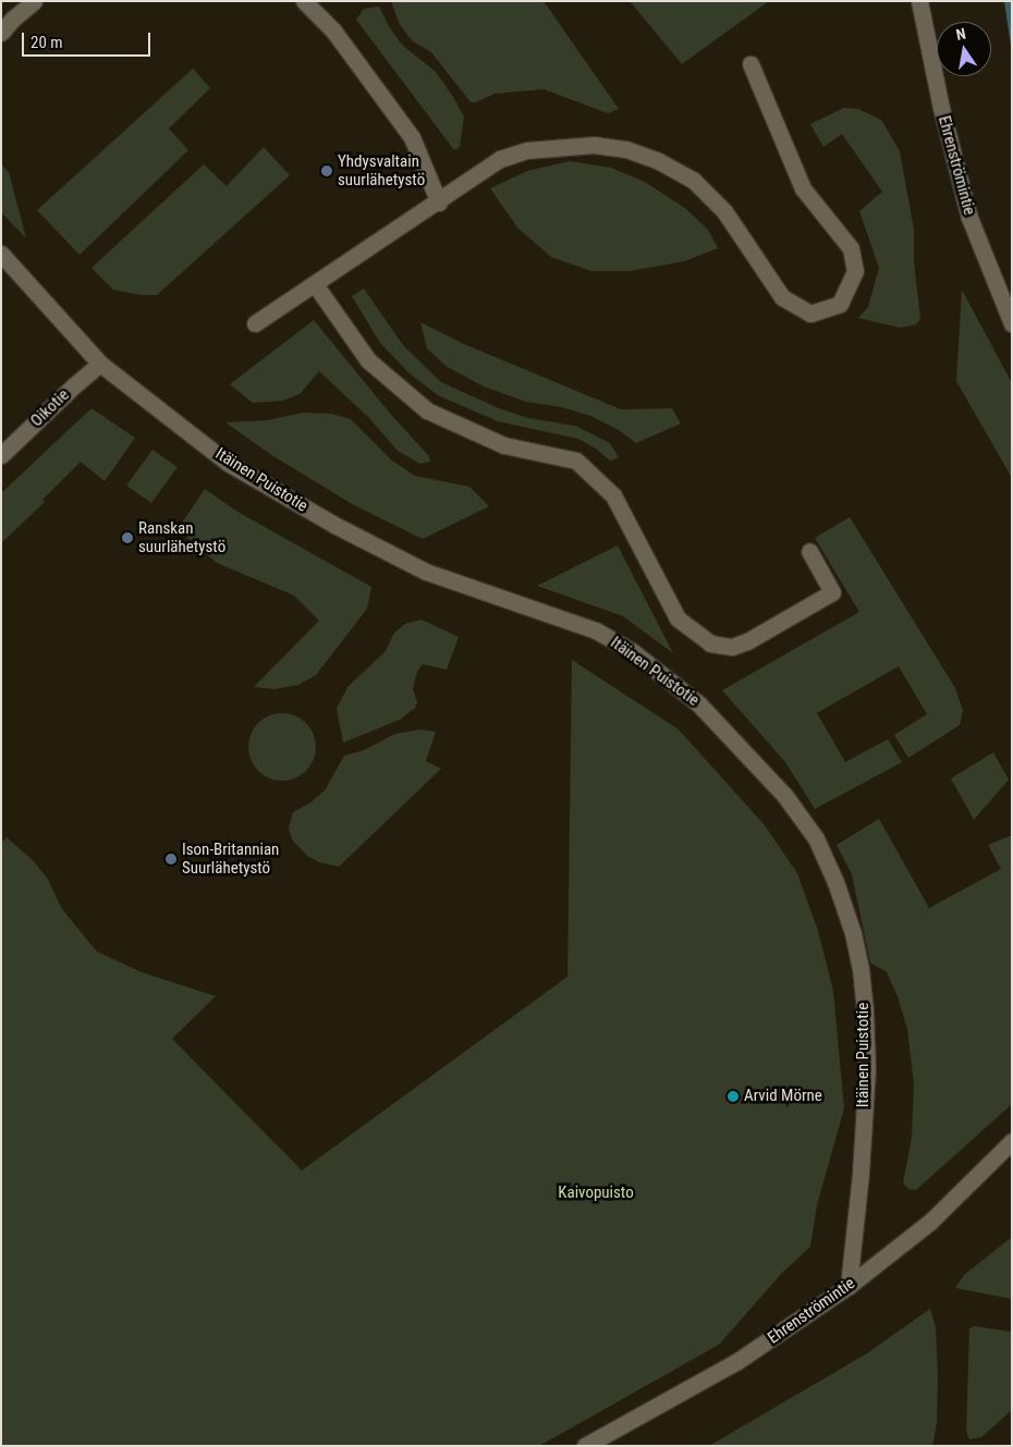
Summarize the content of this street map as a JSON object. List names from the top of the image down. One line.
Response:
{"streets":{"street":["Ehrenströmintie","Oikotie","Itäinen Puistotie"]},"crossings":[["Ehrenströmintie","Itäinen Puistotie"],["Oikotie","Itäinen Puistotie"]],"parks":["Kaivopuisto"],"places":["Yhdysvaltain suurlähetystö","Ranskan suurlähetystö","Ison-Britannian Suurlähetystö","Arvid Mörne"],"scale_bar":"20 m","north":"top"}
